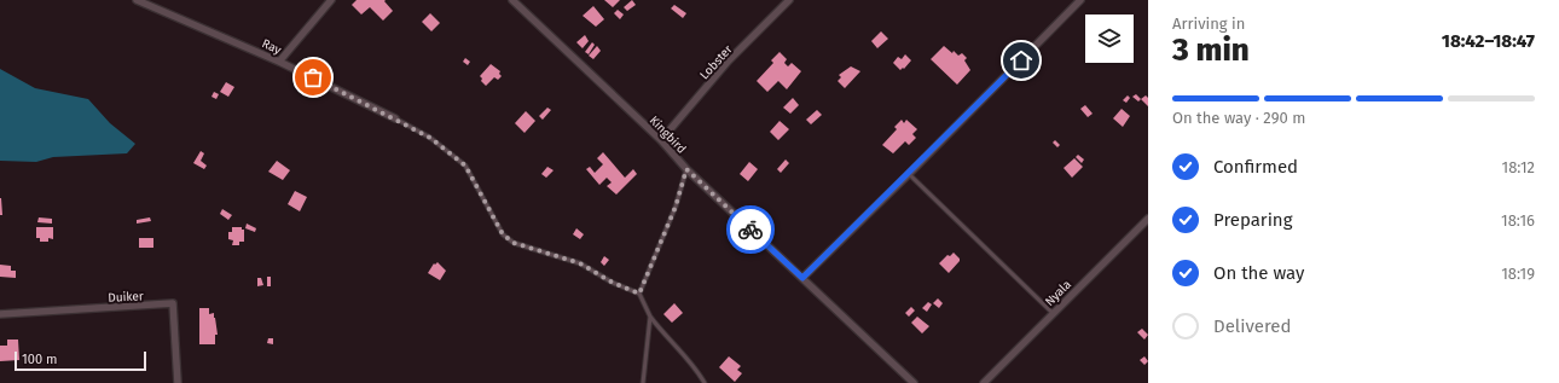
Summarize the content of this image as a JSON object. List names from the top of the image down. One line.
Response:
{"streets":{"street":["Ray","Lobster","Kingbird","Nyala","Duiker"]},"crossings":[["Lobster","Kingbird"]],"scale_bar":"100 m","page":{"heading":["3 min","Arriving in","18:42–18:47"],"bar":"On the way · 290 m","list":[["Confirmed","18:12"],["Preparing","18:16"],["On the way","18:19"],"Delivered"],"scale":"100 m"}}
